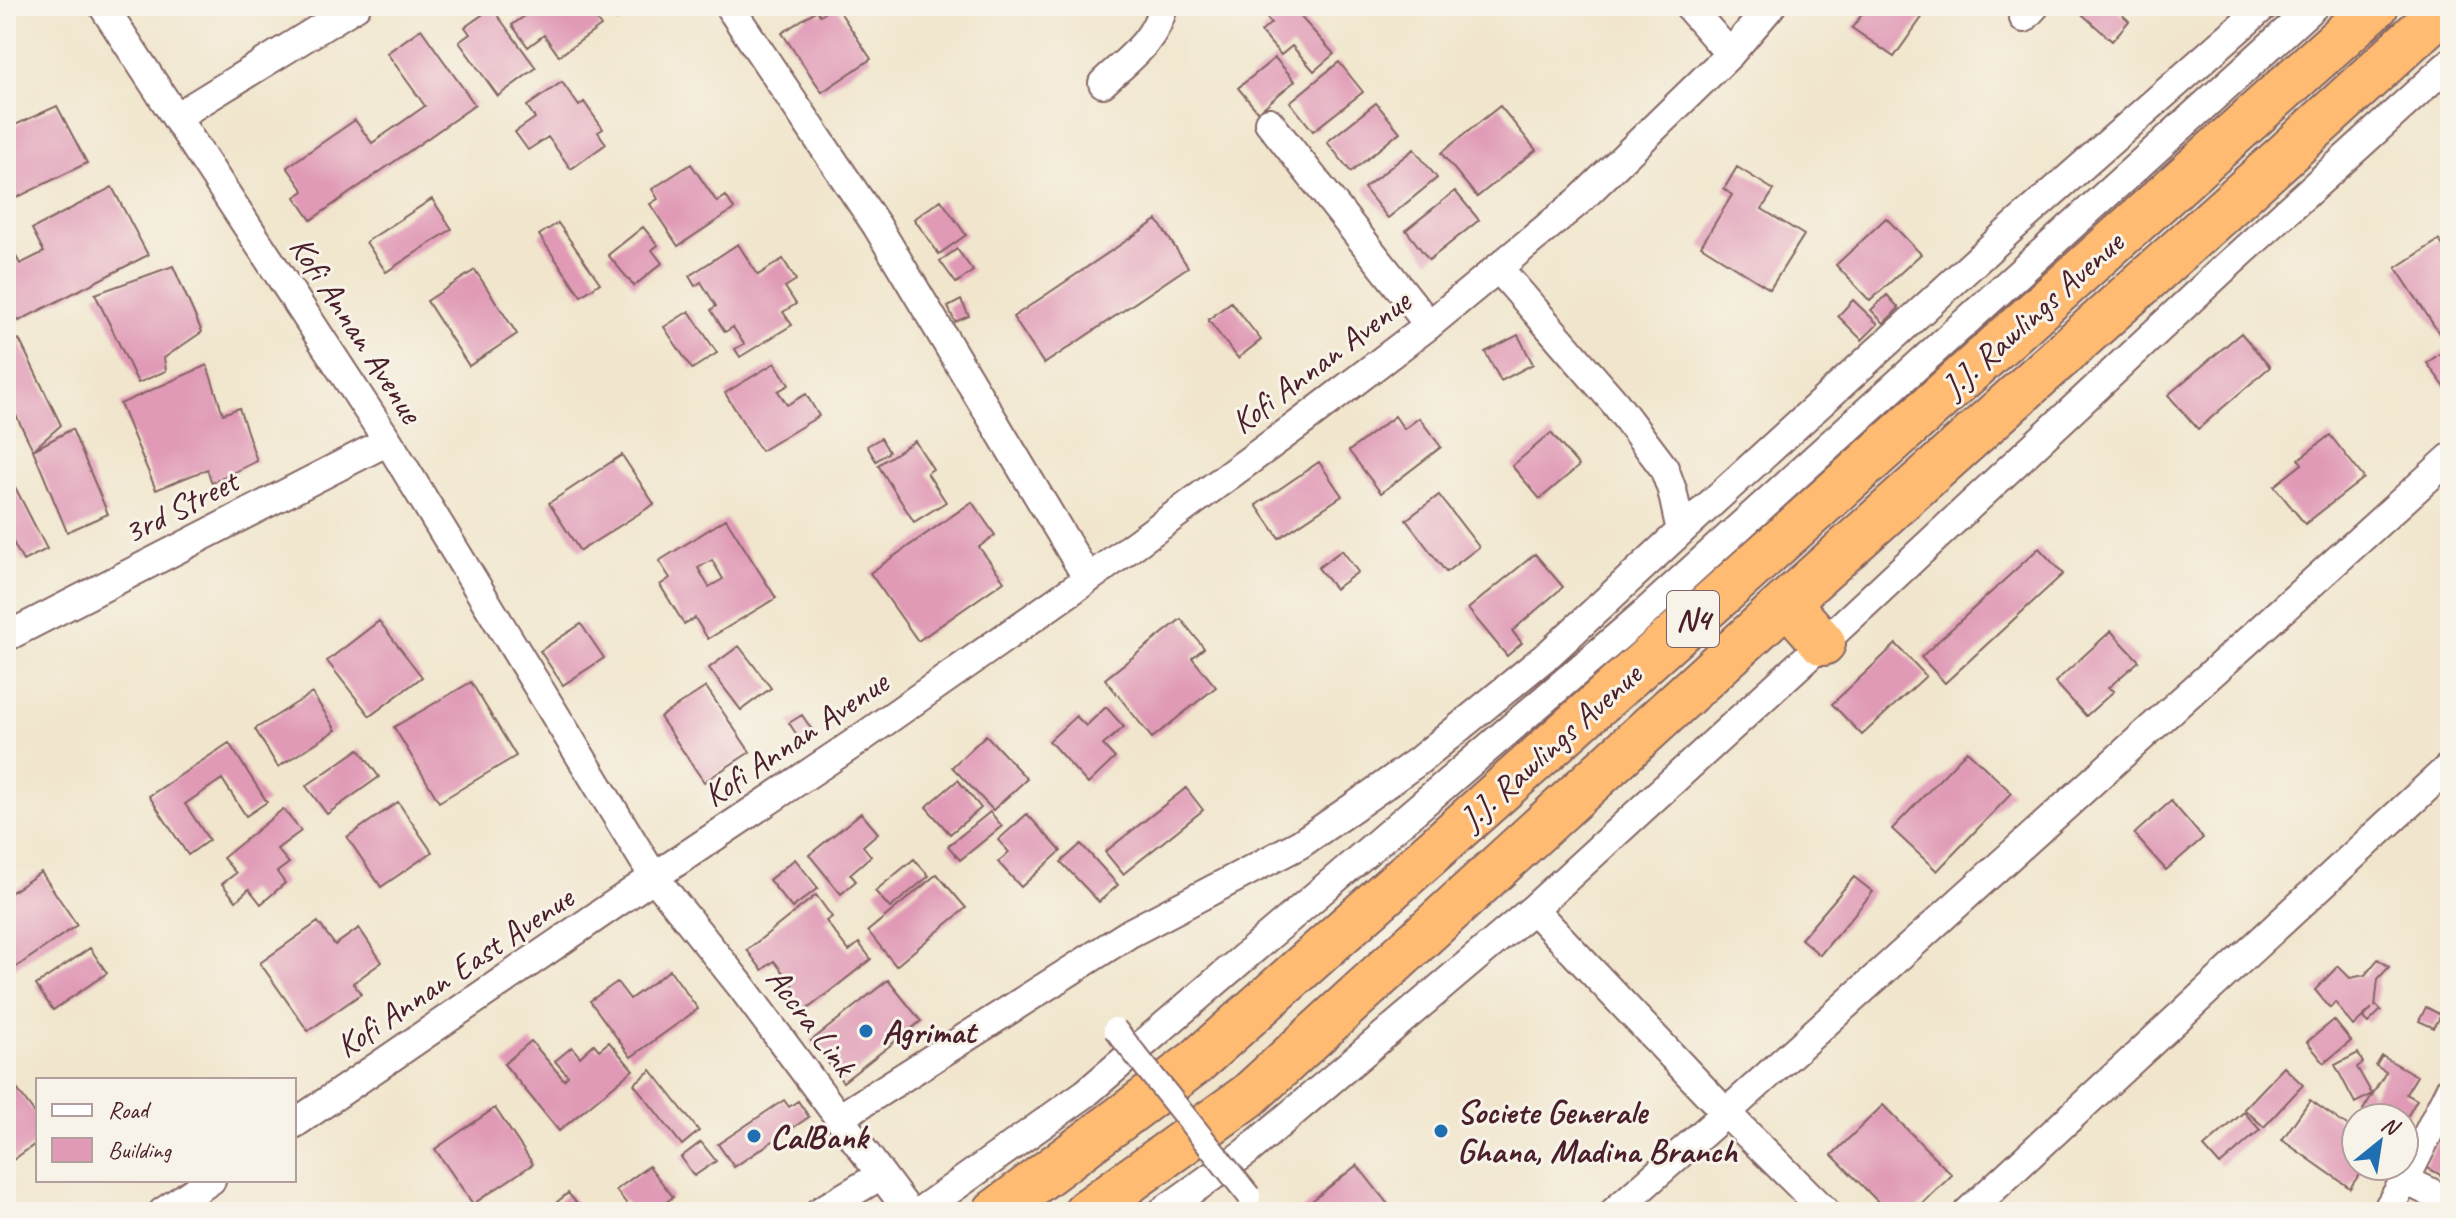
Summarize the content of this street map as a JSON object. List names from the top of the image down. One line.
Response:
{"streets":{"highway":["J.J. Rawlings Avenue","N4"],"street":["Kofi Annan Avenue","3rd Street","Kofi Annan East Avenue","Accra Link"]},"crossings":[["Kofi Annan Avenue","3rd Street"],["Kofi Annan Avenue","Kofi Annan East Avenue"],["Kofi Annan Avenue","Accra Link"],["Kofi Annan East Avenue","Accra Link"]],"places":["Agrimat","Societe Generale Ghana, Madina Branch","CalBank"],"legend":["Road","Building"],"north":"top right"}
